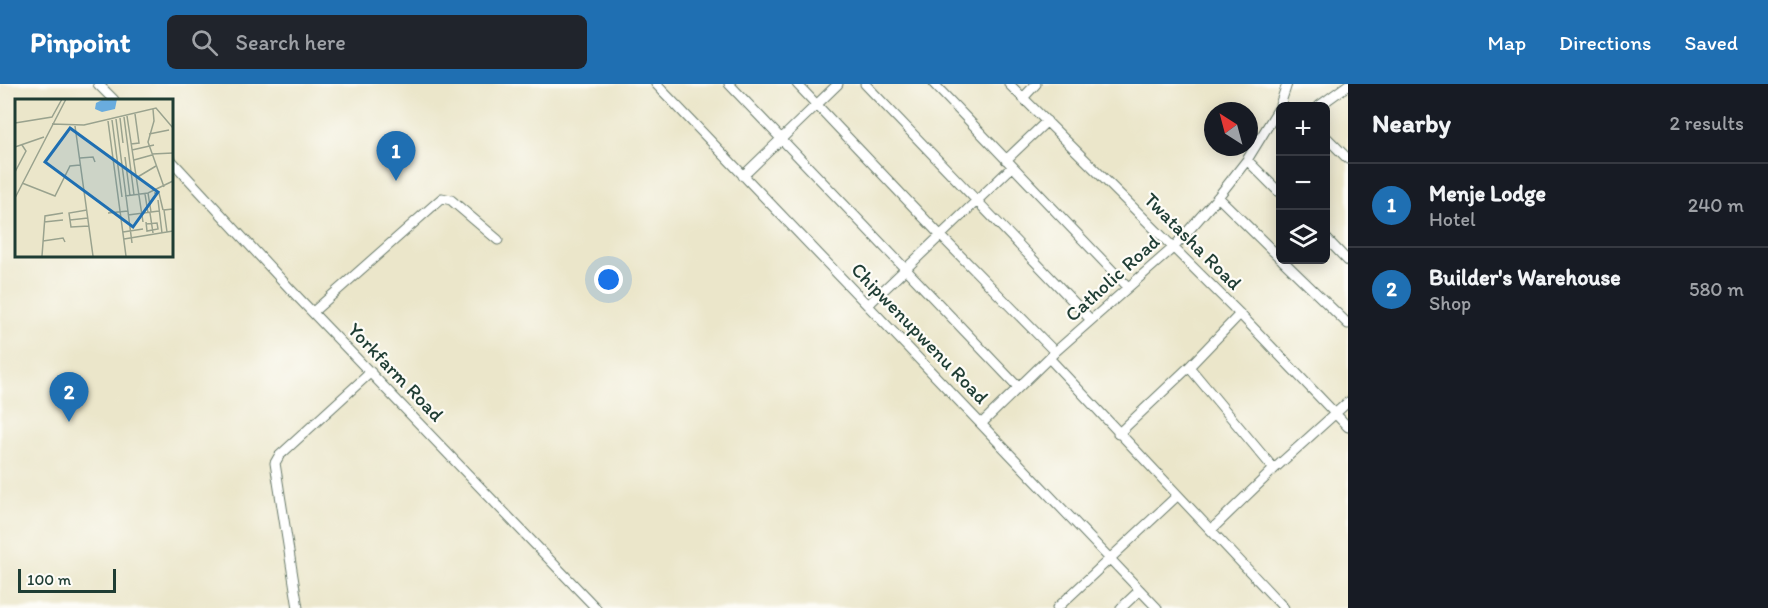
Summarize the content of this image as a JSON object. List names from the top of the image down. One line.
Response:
{"streets":{"street":["Twatasha Road","Catholic Road","Chipwenupwenu Road","Yorkfarm Road"]},"crossings":[["Twatasha Road","Catholic Road"],["Catholic Road","Chipwenupwenu Road"]],"scale_bar":"100 m","north":"top left","page":{"header":"Pinpoint","search":"Search here","nav":["Map","Directions","Saved"],"heading":["Nearby","2 results"],"map_buttons":["+","−"],"pins":["1","2"],"list":[{"mark":"1","name":"Menje Lodge","note":"Hotel","value":"240 m"},{"mark":"2","name":"Builder's Warehouse","note":"Shop","value":"580 m"}],"scale":"100 m"}}
